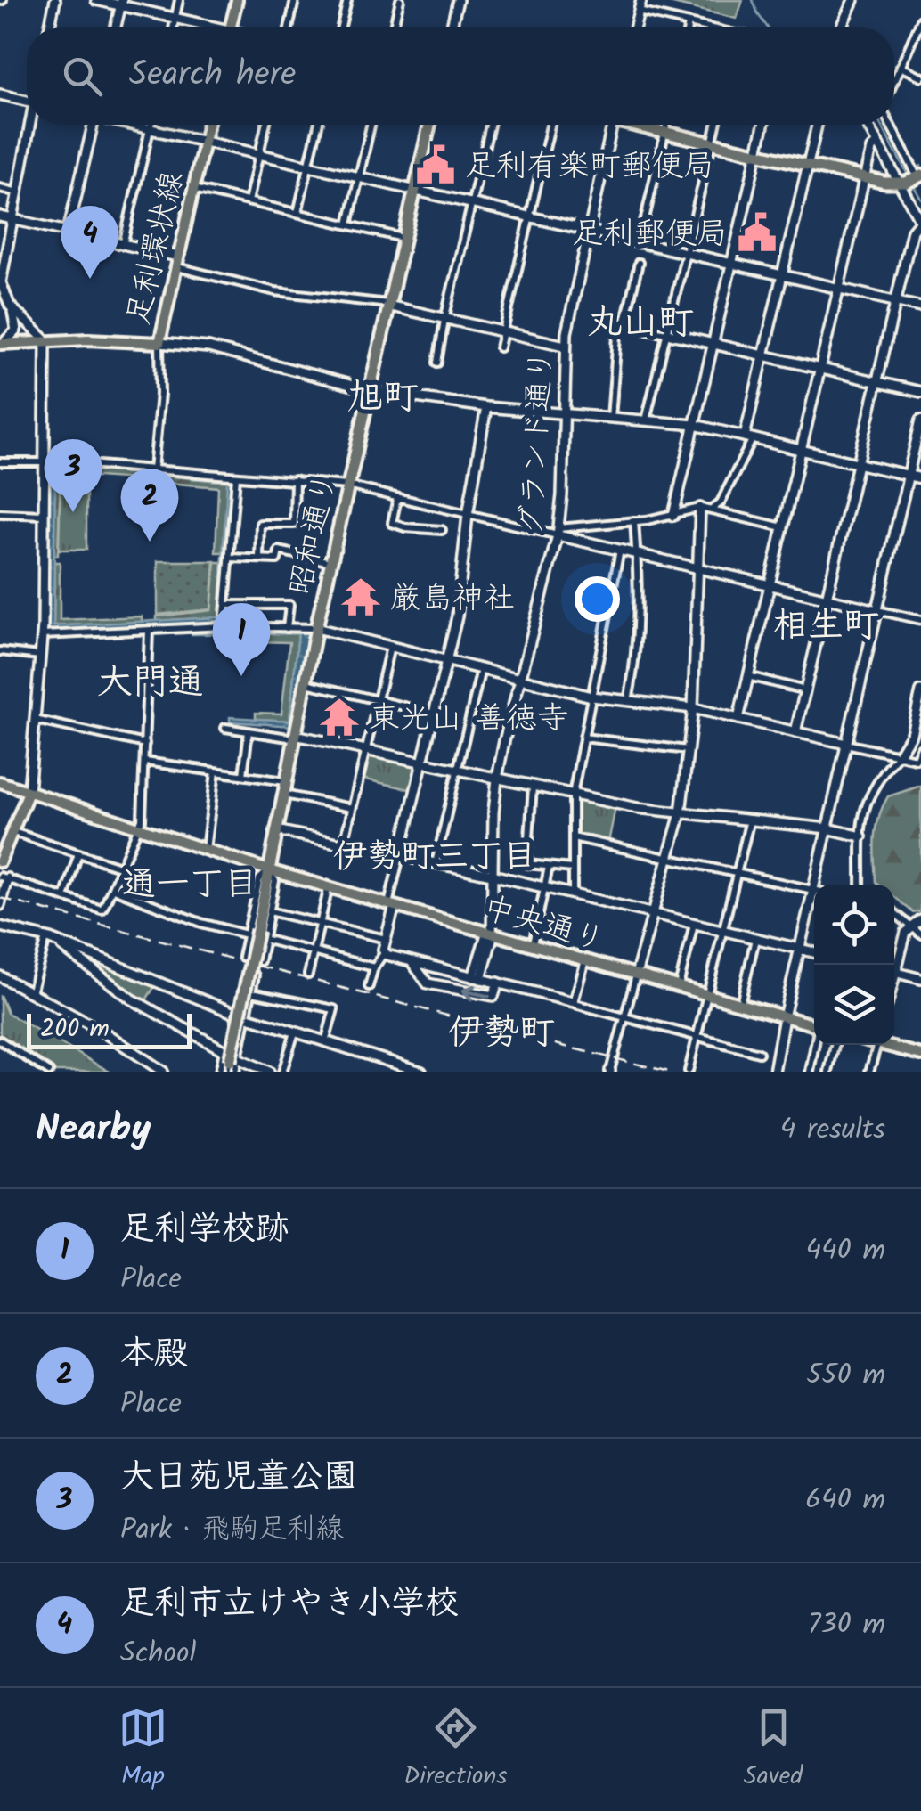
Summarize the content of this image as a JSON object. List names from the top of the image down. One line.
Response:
{"streets":{"highway":["昭和通り"],"main road":["足利環状線","中央通り"],"street":["グランド通り"]},"crossings":[["グランド通り","中央通り"],["昭和通り","中央通り"]],"districts":["丸山町","旭町","相生町","大門通","伊勢町三丁目","通一丁目","伊勢町"],"places":{"public building":["足利有楽町郵便局","足利郵便局"],"temple":["厳島神社","東光山 善徳寺"]},"scale_bar":"200 m","page":{"search":"Search here","pins":["4","3","2","1"],"scale":"200 m","heading":["Nearby","4 results"],"list":[{"mark":"1","name":"足利学校跡","note":"Place","value":"440 m"},{"mark":"2","name":"本殿","note":"Place","value":"550 m"},{"mark":"3","name":"大日苑児童公園","note":"Park · 飛駒足利線","value":"640 m"},{"mark":"4","name":"足利市立けやき小学校","note":"School","value":"730 m"}],"nav":["Map","Directions","Saved"]}}
